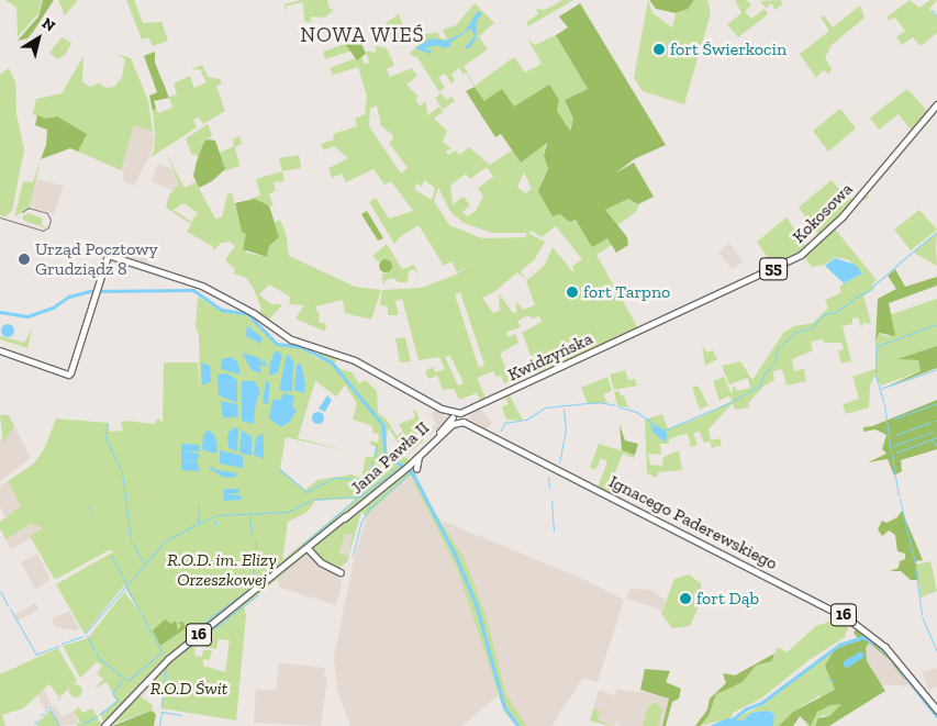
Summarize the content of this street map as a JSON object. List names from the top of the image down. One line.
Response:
{"streets":{"main road":["Kokosowa","55","Kwidzyńska","Jana Pawła II","Ignacego Paderewskiego","16"]},"crossings":[["Kokosowa","Kwidzyńska"],["Kwidzyńska","Jana Pawła II"],["Kwidzyńska","Ignacego Paderewskiego"],["Jana Pawła II","Ignacego Paderewskiego"]],"districts":["NOWA WIEŚ"],"parks":["R.O.D. im. Elizy Orzeszkowej","R.O.D Świt"],"places":["fort Świerkocin","Urząd Pocztowy Grudziądz 8","fort Tarpno","fort Dąb"],"north":"top right"}
